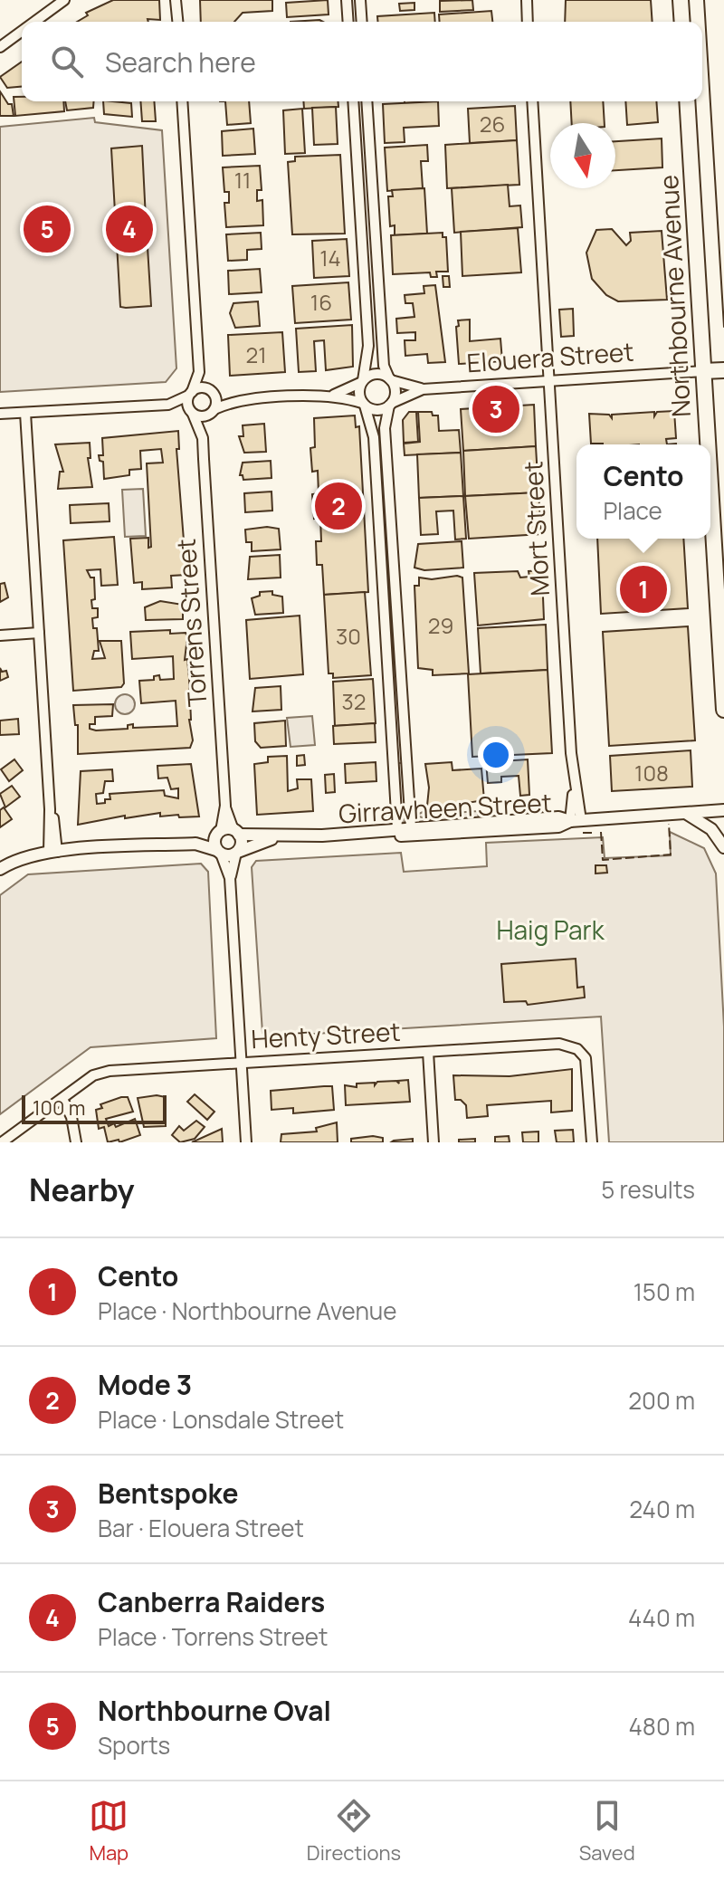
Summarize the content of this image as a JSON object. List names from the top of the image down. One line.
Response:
{"streets":{"highway":["Northbourne Avenue","Elouera Street"],"street":["Mort Street","Torrens Street","Girrawheen Street","Henty Street"]},"crossings":[["Northbourne Avenue","Elouera Street"],["Elouera Street","Mort Street"],["Mort Street","Girrawheen Street"],["Torrens Street","Girrawheen Street"]],"parks":["Haig Park"],"house_numbers":["26","11","14","16","21","29","30","32","108"],"scale_bar":"100 m","north":"bottom","page":{"search":"Search here","pins":["4","5","3","2","1"],"popup":["Cento","Place"],"scale":"100 m","heading":["Nearby","5 results"],"list":[{"mark":"1","name":"Cento","note":"Place · Northbourne Avenue","value":"150 m"},{"mark":"2","name":"Mode 3","note":"Place · Lonsdale Street","value":"200 m"},{"mark":"3","name":"Bentspoke","note":"Bar · Elouera Street","value":"240 m"},{"mark":"4","name":"Canberra Raiders","note":"Place · Torrens Street","value":"440 m"},{"mark":"5","name":"Northbourne Oval","note":"Sports","value":"480 m"}],"nav":["Map","Directions","Saved"]}}
